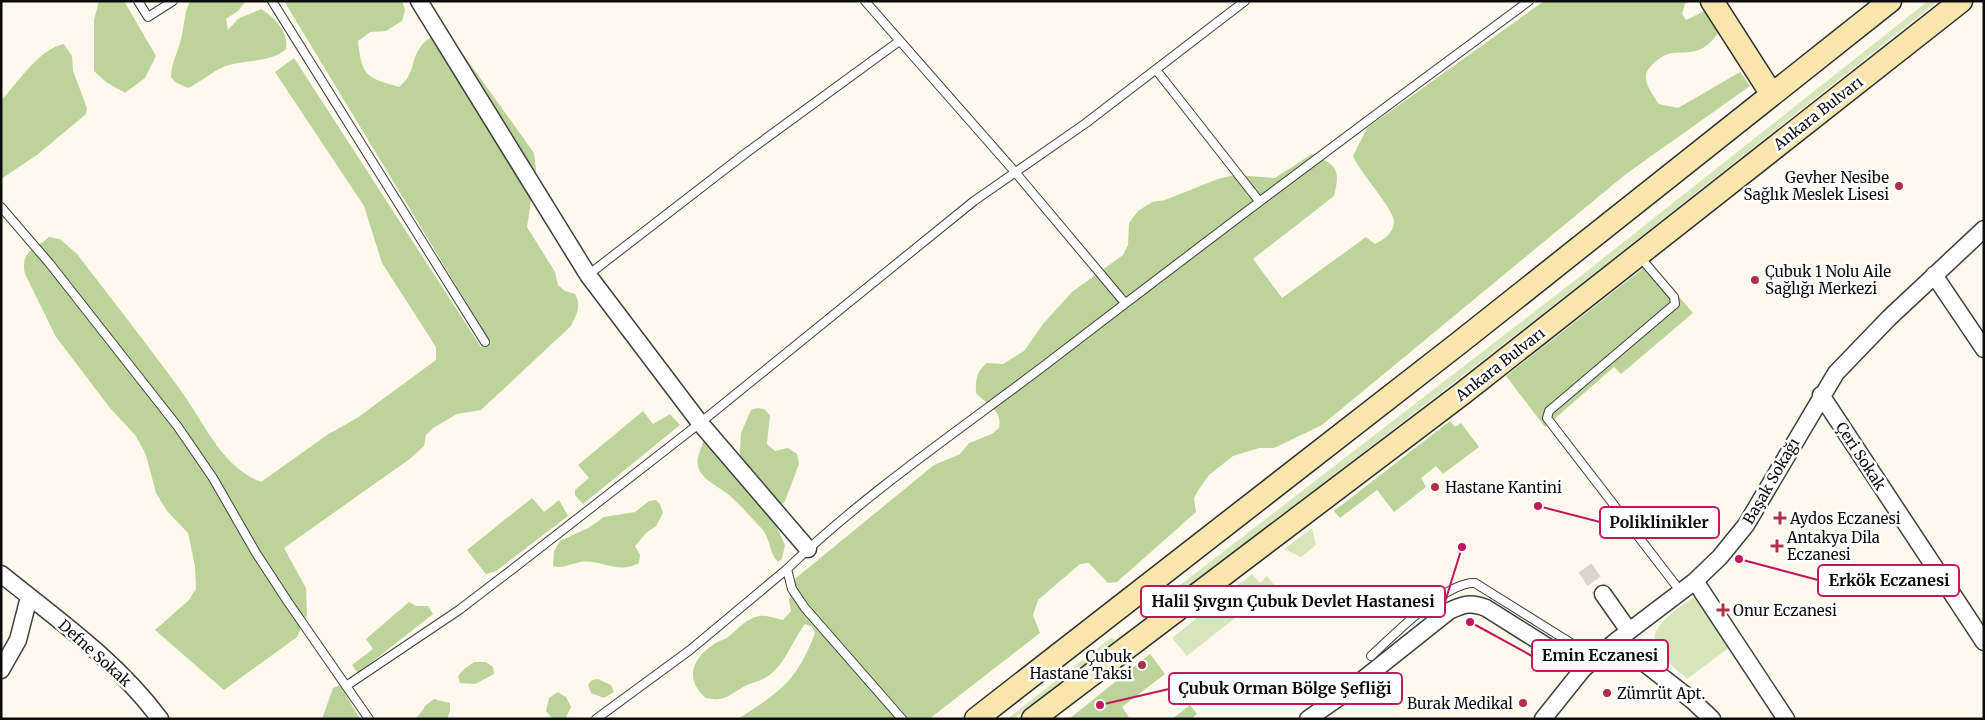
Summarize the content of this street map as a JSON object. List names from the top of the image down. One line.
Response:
{"streets":{"main road":["Ankara Bulvarı"],"street":["Çeri Sokak","Başak Sokağı","Defne Sokak"]},"crossings":[["Çeri Sokak","Başak Sokağı"]],"places":{"other":["Gevher Nesibe Sağlık Meslek Lisesi","Çubuk 1 Nolu Aile Sağlığı Merkezi","Hastane Kantini","Poliklinikler","Halil Şıvgın Çubuk Devlet Hastanesi","Erkök Eczanesi","Emin Eczanesi","Çubuk Hastane Taksi","Zümrüt Apt.","Burak Medikal","Çubuk Orman Bölge Şefliği"],"health":["Aydos Eczanesi","Antakya Dila Eczanesi","Onur Eczanesi"]}}
